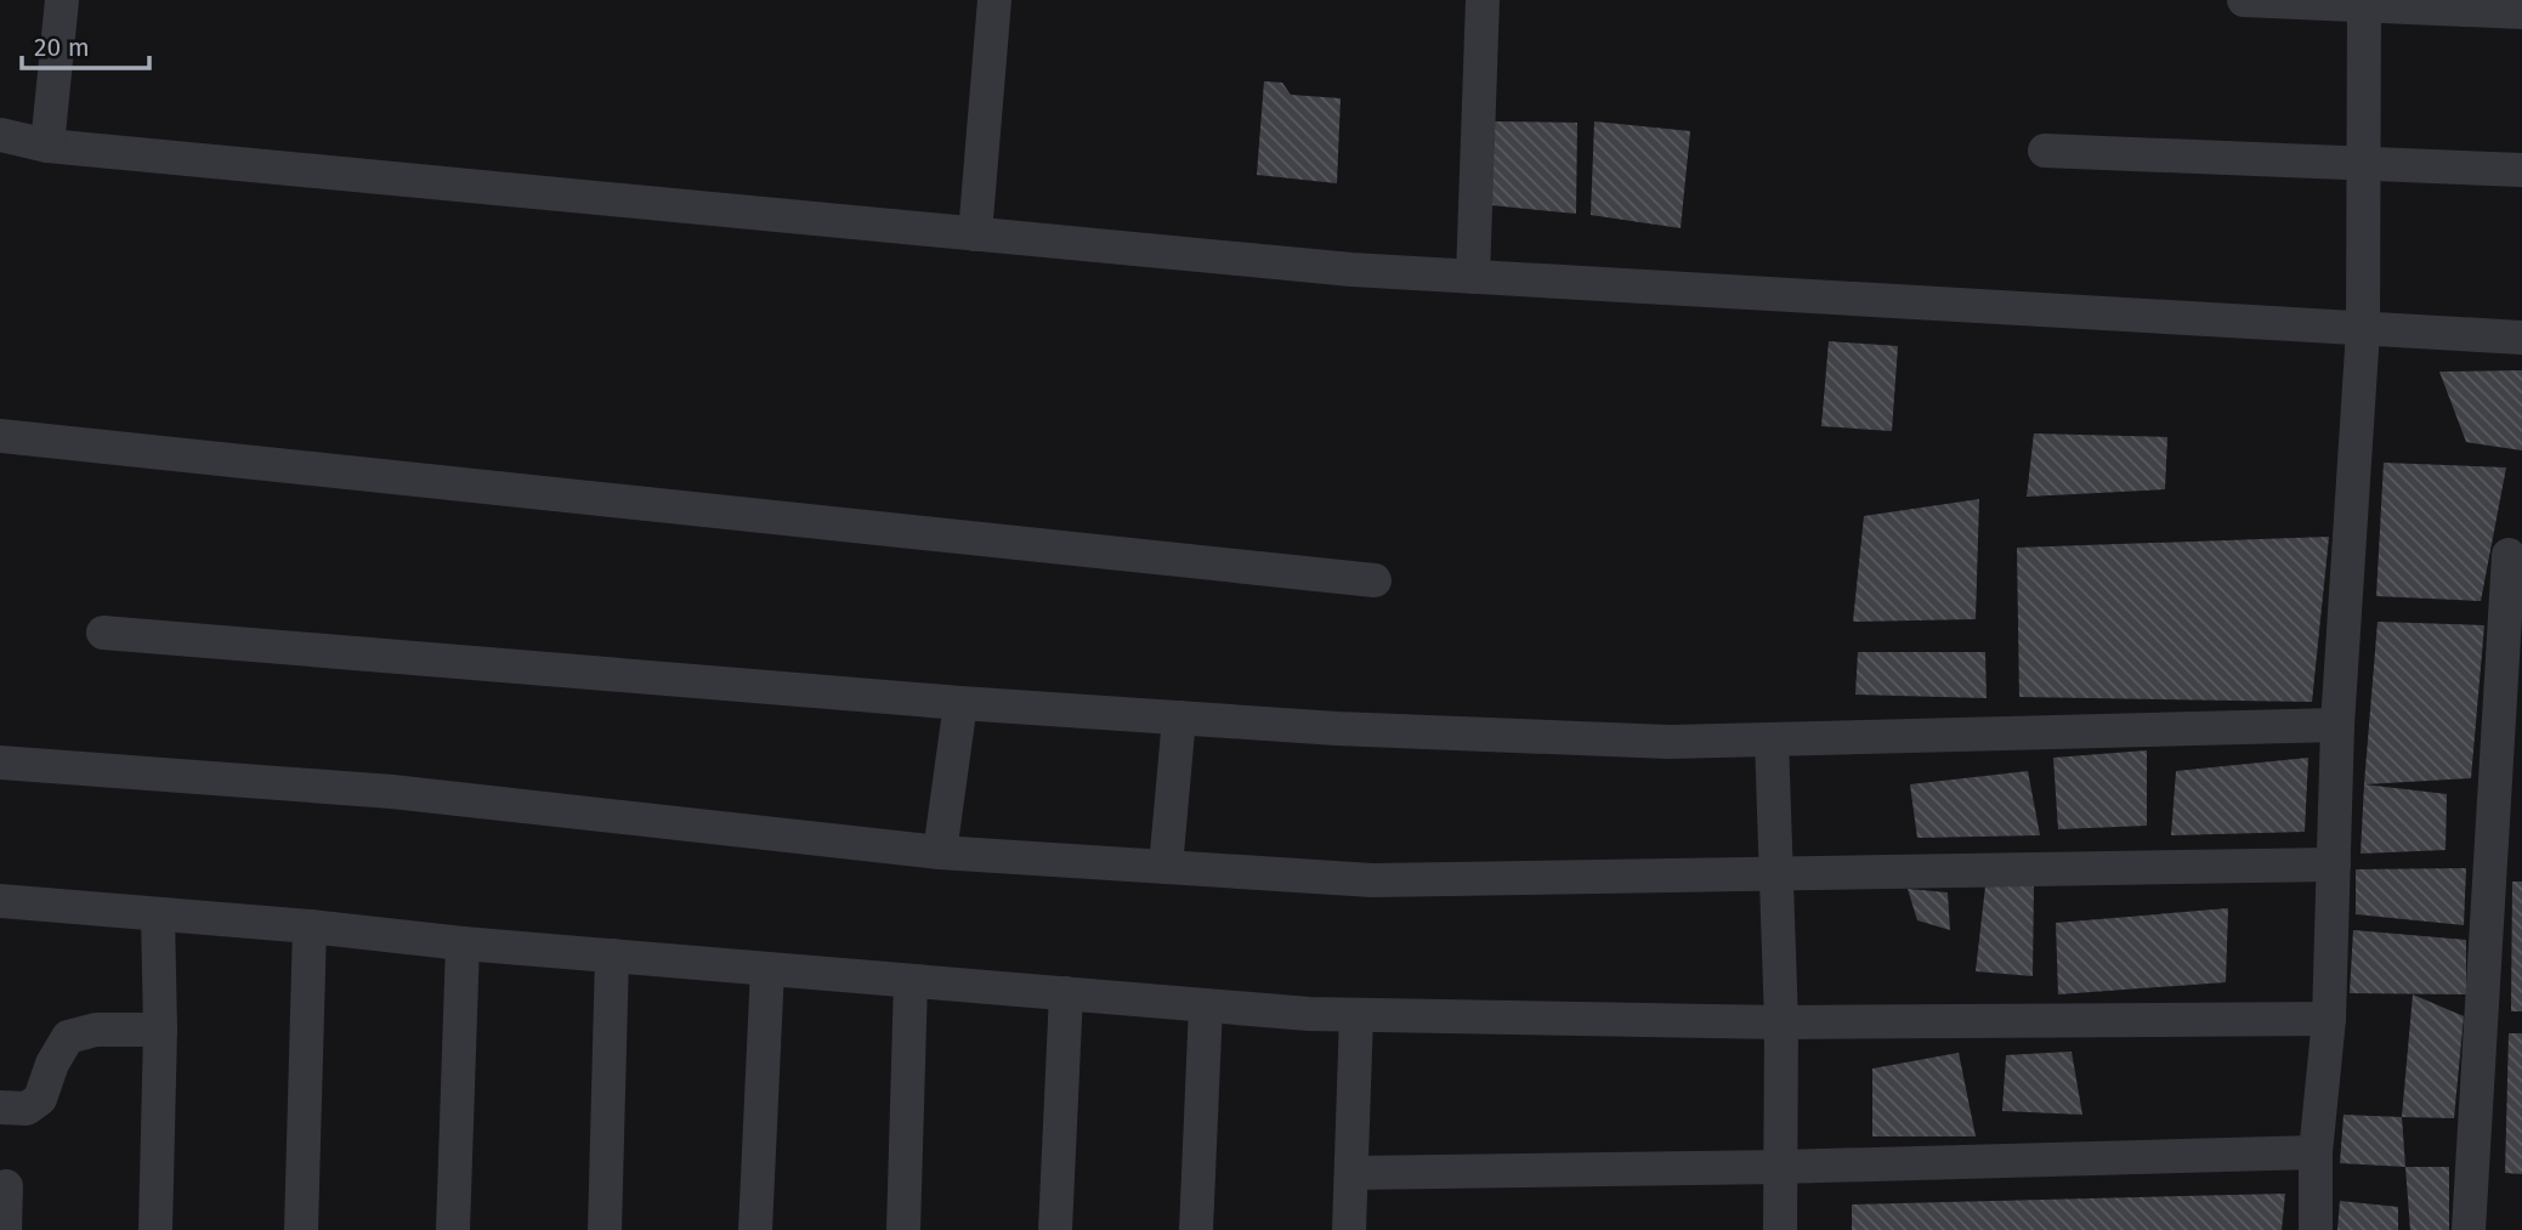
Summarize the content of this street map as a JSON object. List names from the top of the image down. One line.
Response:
{"scale_bar":"20 m"}
